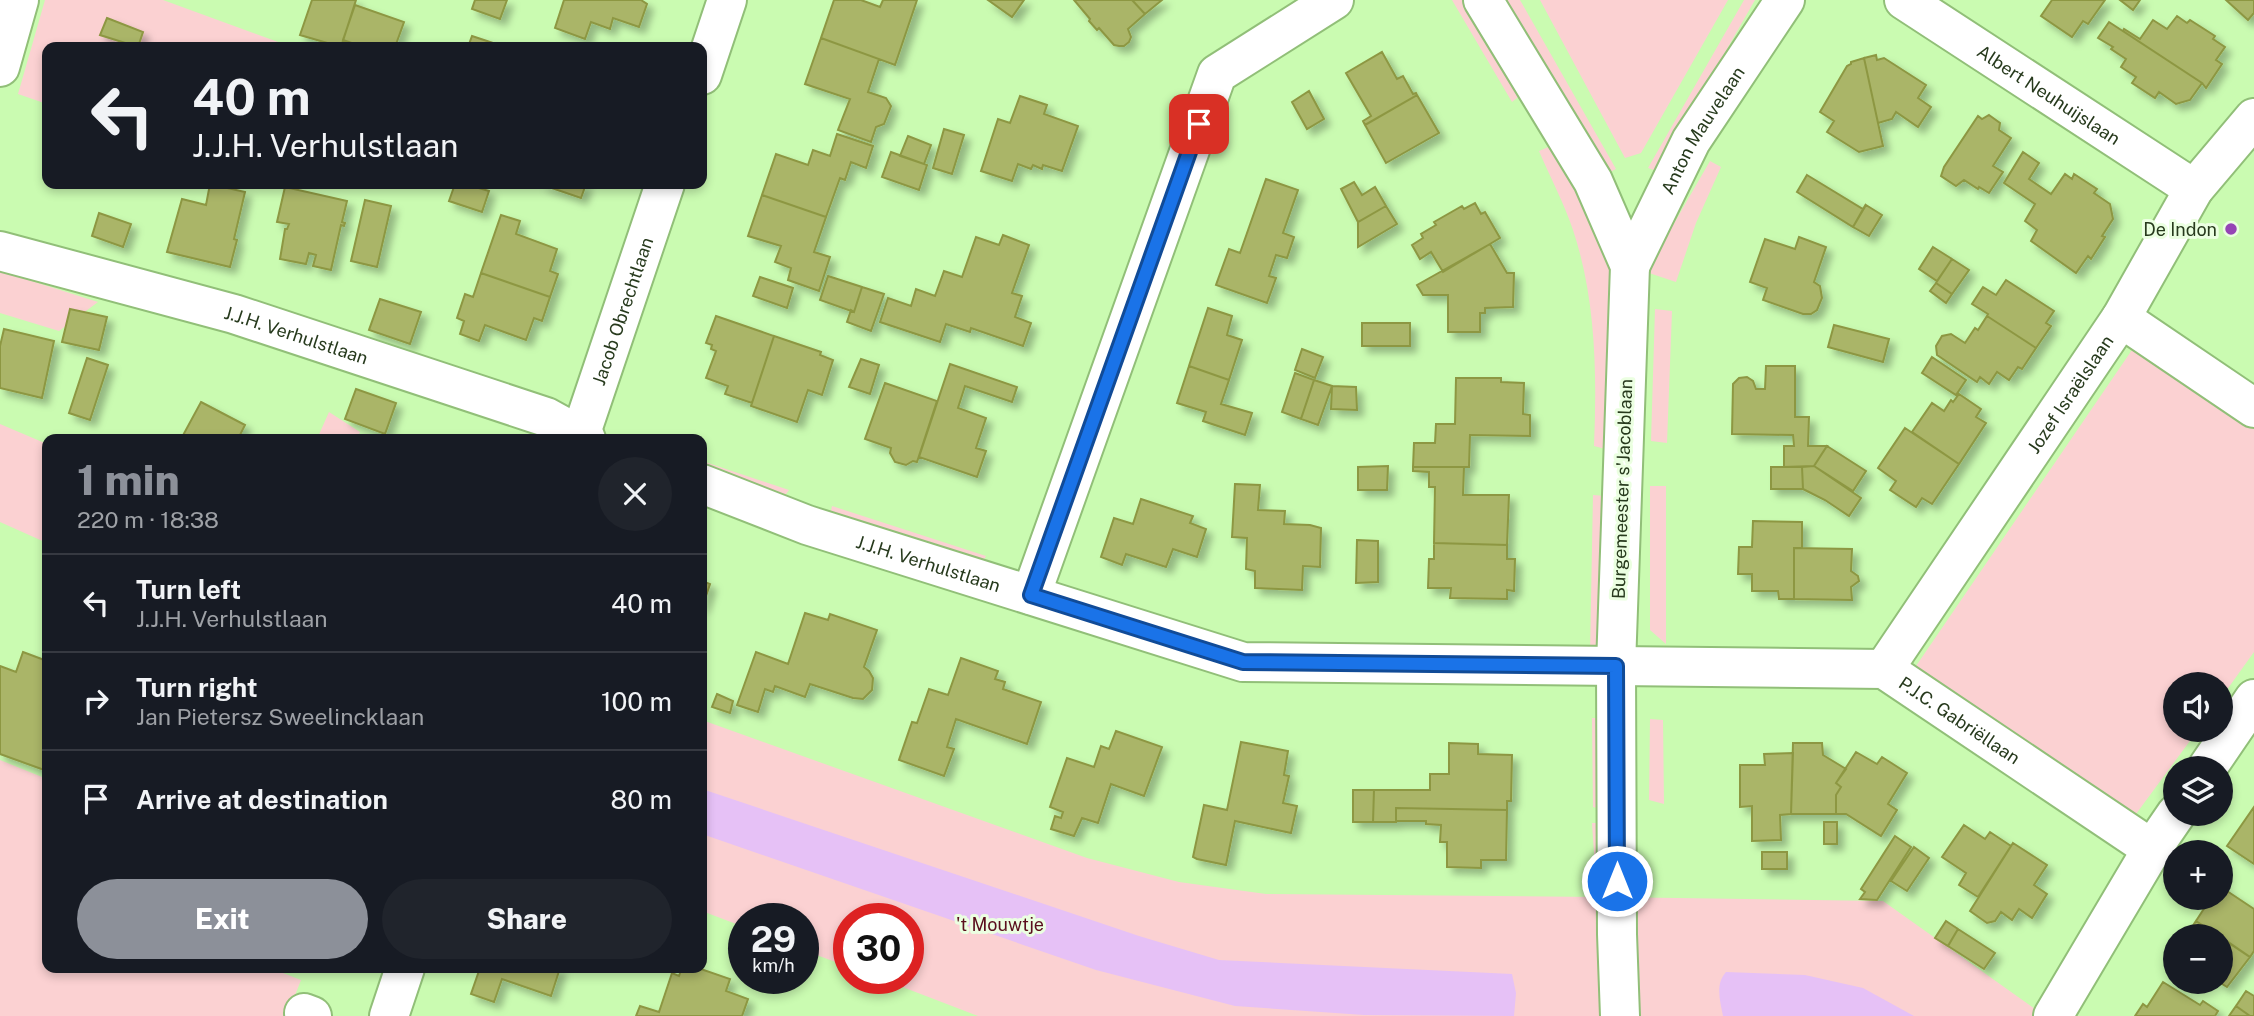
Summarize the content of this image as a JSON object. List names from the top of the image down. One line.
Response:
{"streets":{"street":["Albert Neuhuijslaan","Anton Mauvelaan","Jacob Obrechtlaan","J.J.H. Verhulstlaan","Jozef Israëlslaan","Burgemeester s'Jacoblaan","P.J.C. Gabriëllaan"]},"crossings":[["Albert Neuhuijslaan","Jozef Israëlslaan"],["Anton Mauvelaan","Burgemeester s'Jacoblaan"],["J.J.H. Verhulstlaan","Burgemeester s'Jacoblaan"],["J.J.H. Verhulstlaan","P.J.C. Gabriëllaan"],["Jozef Israëlslaan","P.J.C. Gabriëllaan"],["Burgemeester s'Jacoblaan","P.J.C. Gabriëllaan"]],"parks":["'t Mouwtje"],"places":["De Indon"],"page":{"turn":["40 m","J.J.H. Verhulstlaan"],"heading":["1 min","220 m · 18:38"],"list":[{"name":"Turn left","note":"J.J.H. Verhulstlaan","value":"40 m"},{"name":"Turn right","note":"Jan Pietersz Sweelincklaan","value":"100 m"},{"name":"Arrive at destination","value":"80 m"}],"map_buttons":["+","−"],"buttons":["Exit","Share"],"speed":"29 km/h","limit":"30"}}
